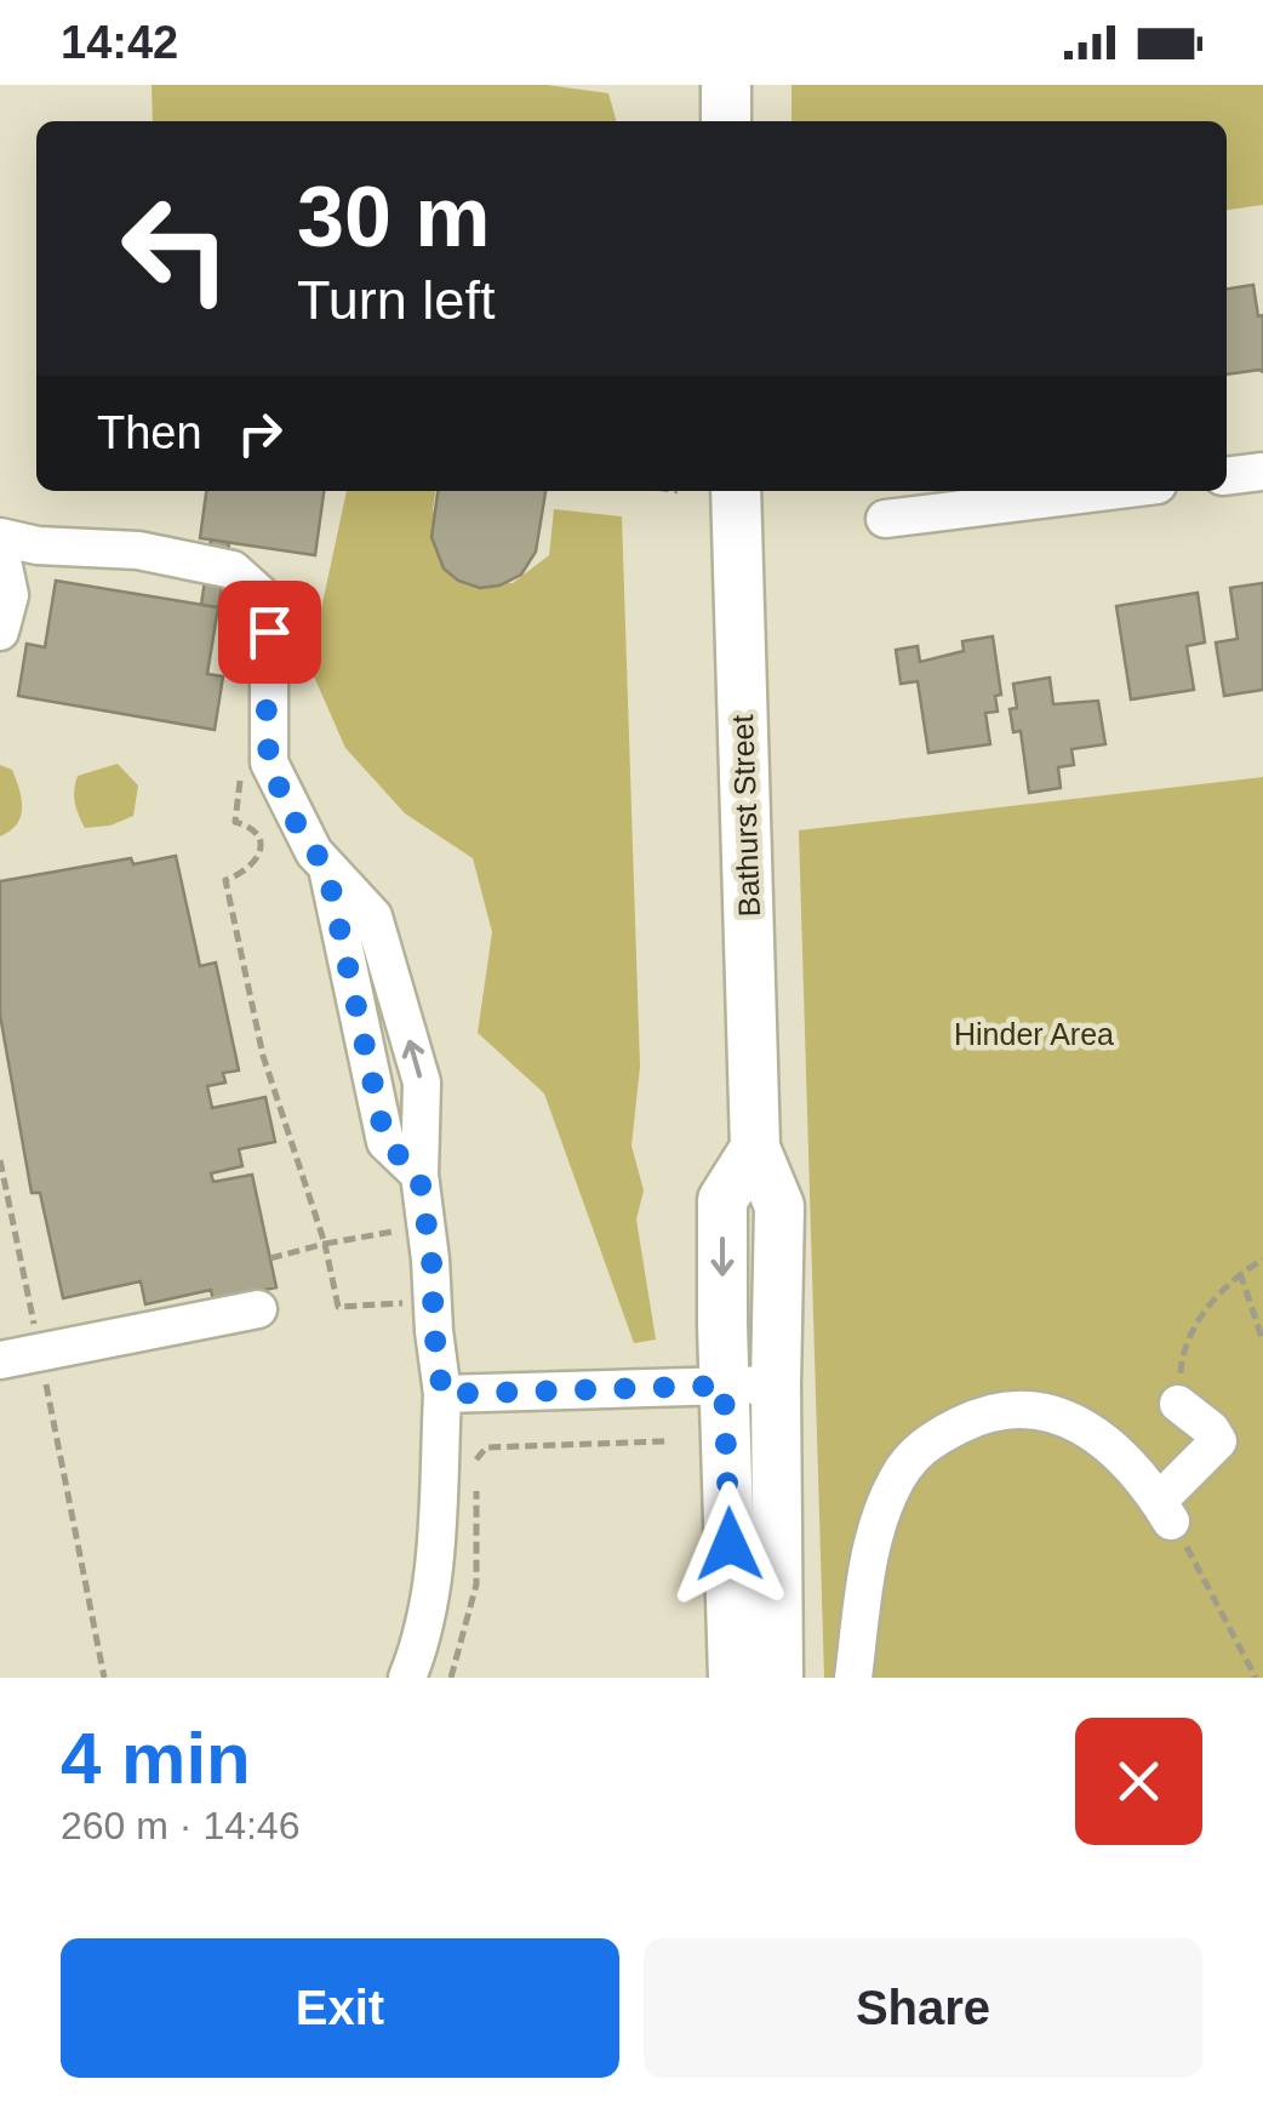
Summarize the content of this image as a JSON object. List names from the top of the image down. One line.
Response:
{"streets":{"main road":["Bathurst Street"]},"parks":["Hinder Area"],"page":{"status":"14:42","turn":["30 m","Turn left"],"then":"Then","heading":["4 min","260 m · 14:46"],"buttons":["Exit","Share"]}}
